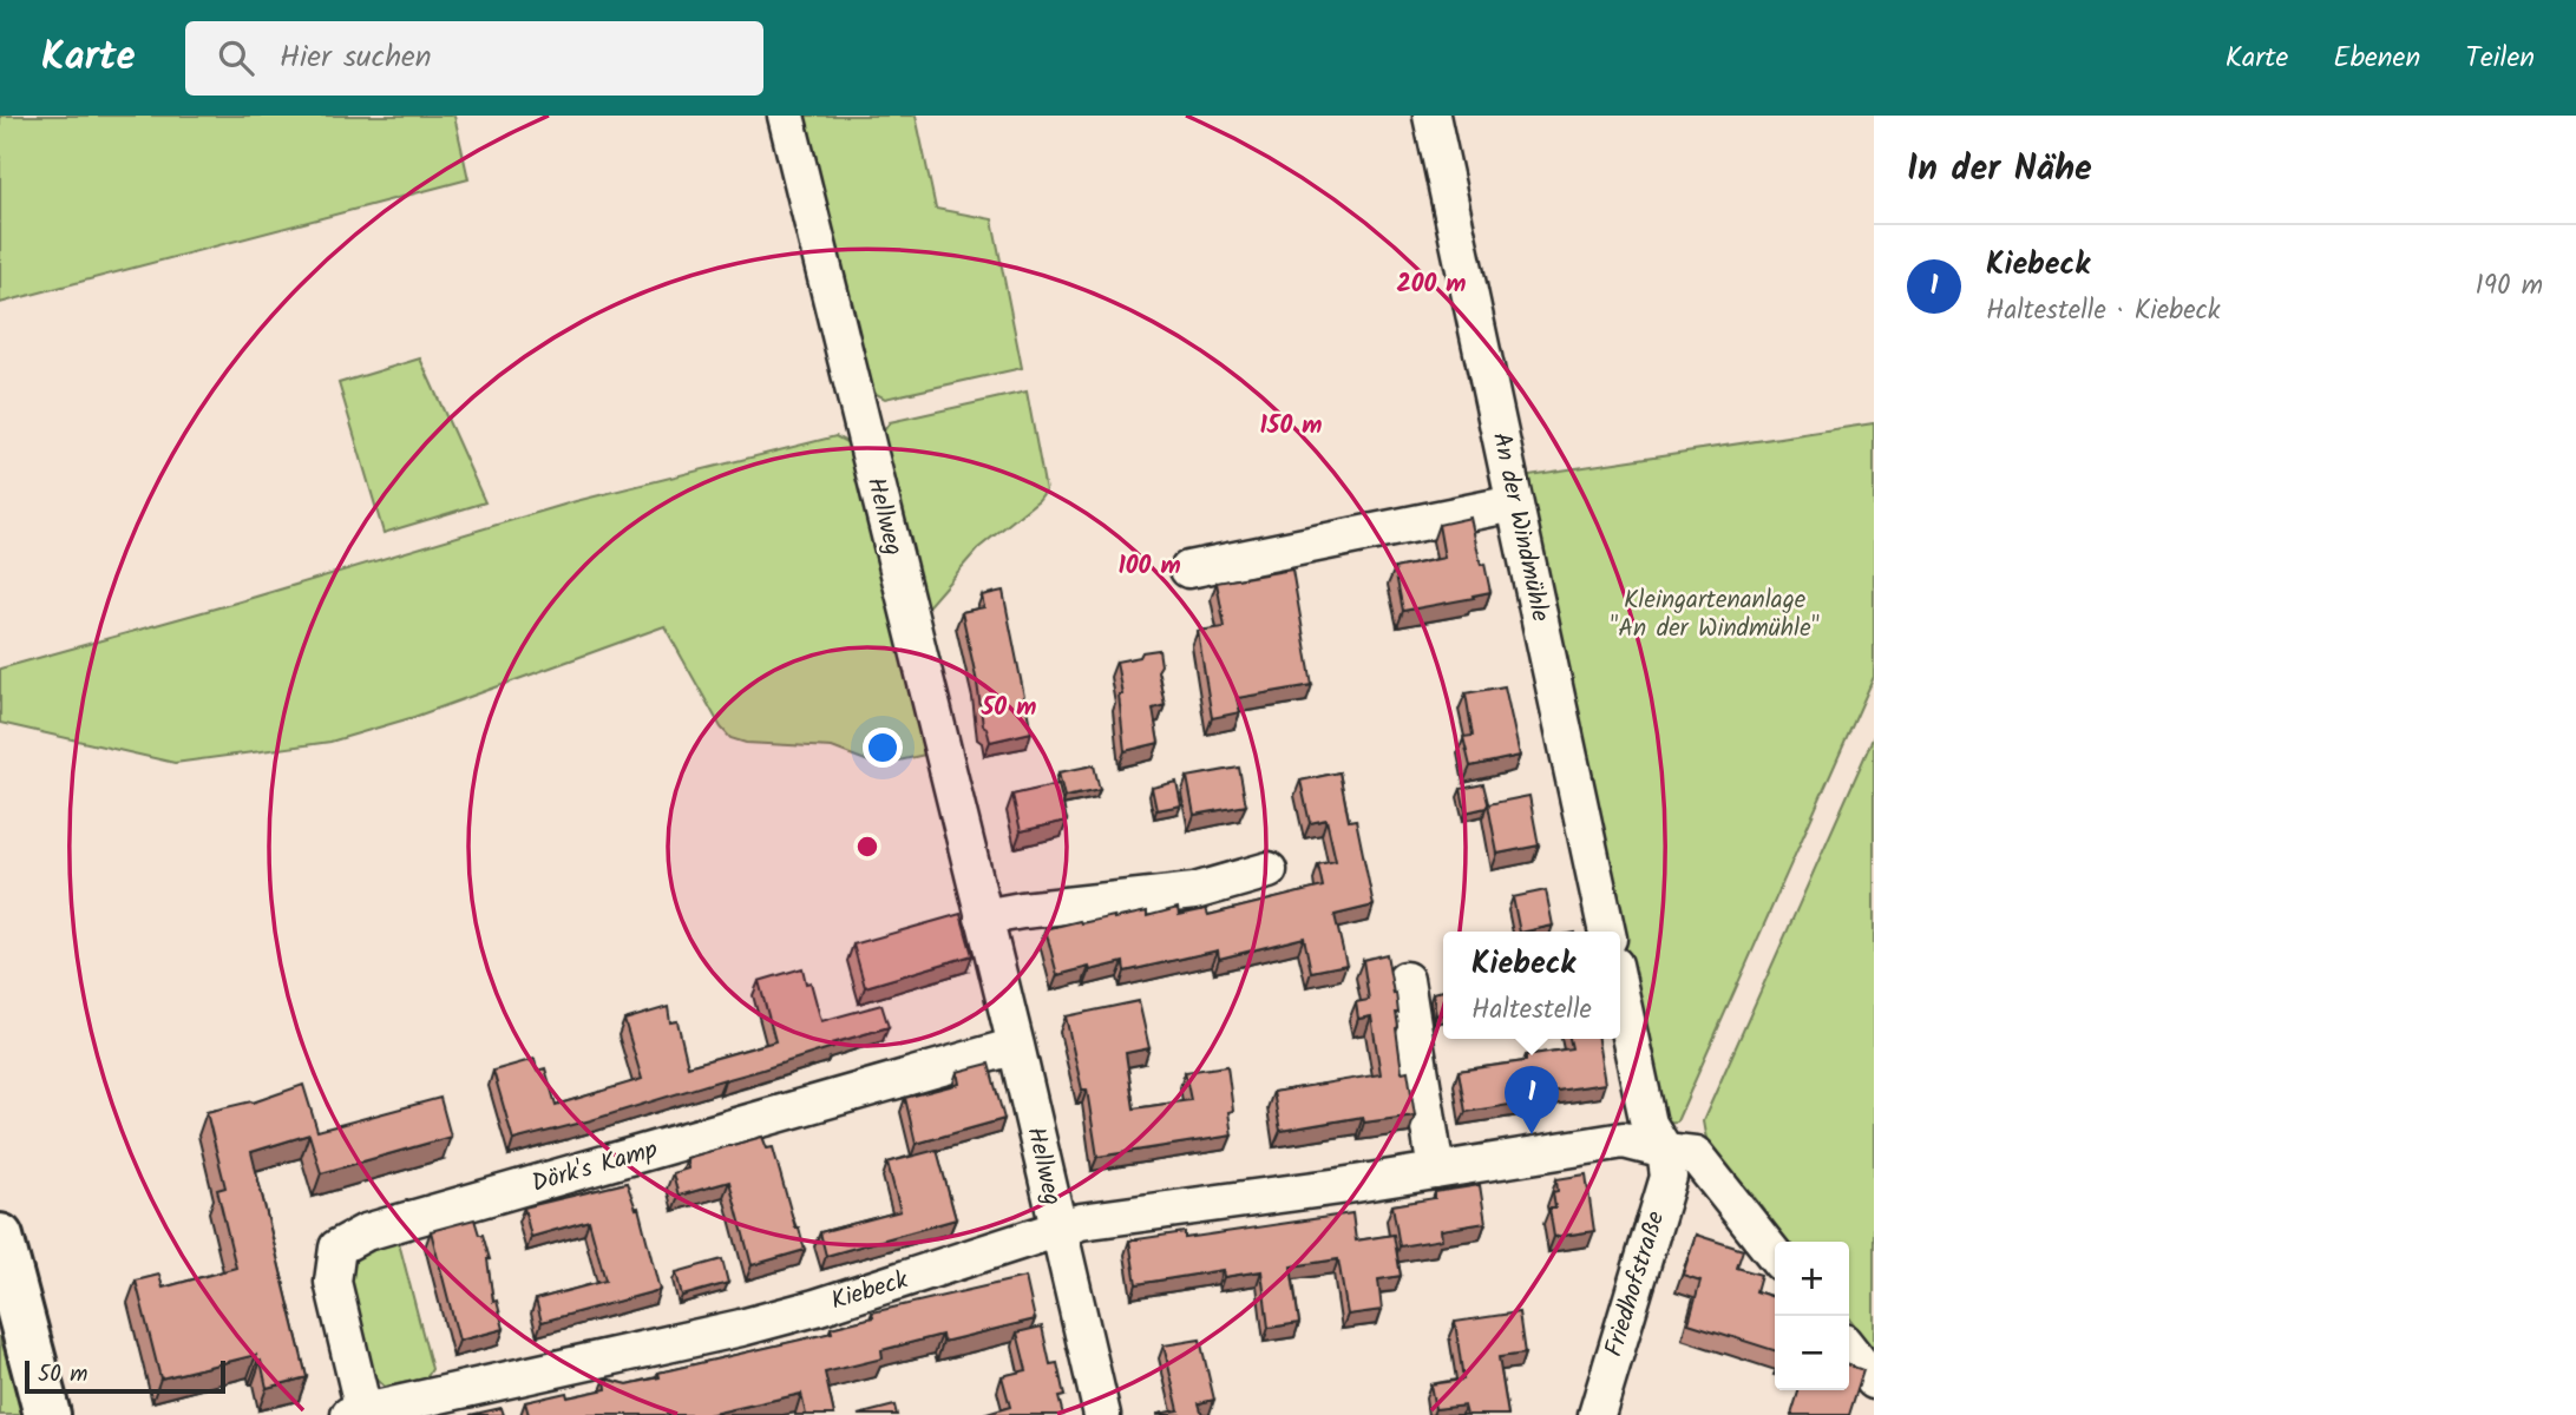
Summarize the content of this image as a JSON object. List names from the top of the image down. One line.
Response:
{"streets":{"street":["Hellweg","An der Windmühle","Dörk's Kamp","Friedhofstraße","Kiebeck"]},"crossings":[["Hellweg","Dörk's Kamp"],["Hellweg","Kiebeck"],["Dörk's Kamp","Kiebeck"],["Friedhofstraße","Kiebeck"]],"parks":["Kleingartenanlage \"An der Windmühle\""],"scale_bar":"50 m","page":{"header":"Karte","search":"Hier suchen","nav":["Karte","Ebenen","Teilen"],"heading":"In der Nähe","list":[{"mark":"1","name":"Kiebeck","note":"Haltestelle · Kiebeck","value":"190 m"}],"popup":["Kiebeck","Haltestelle"],"pins":"1","map_buttons":["+","−"],"scale":"50 m"},"rings":["200 m","150 m","100 m","50 m"]}
